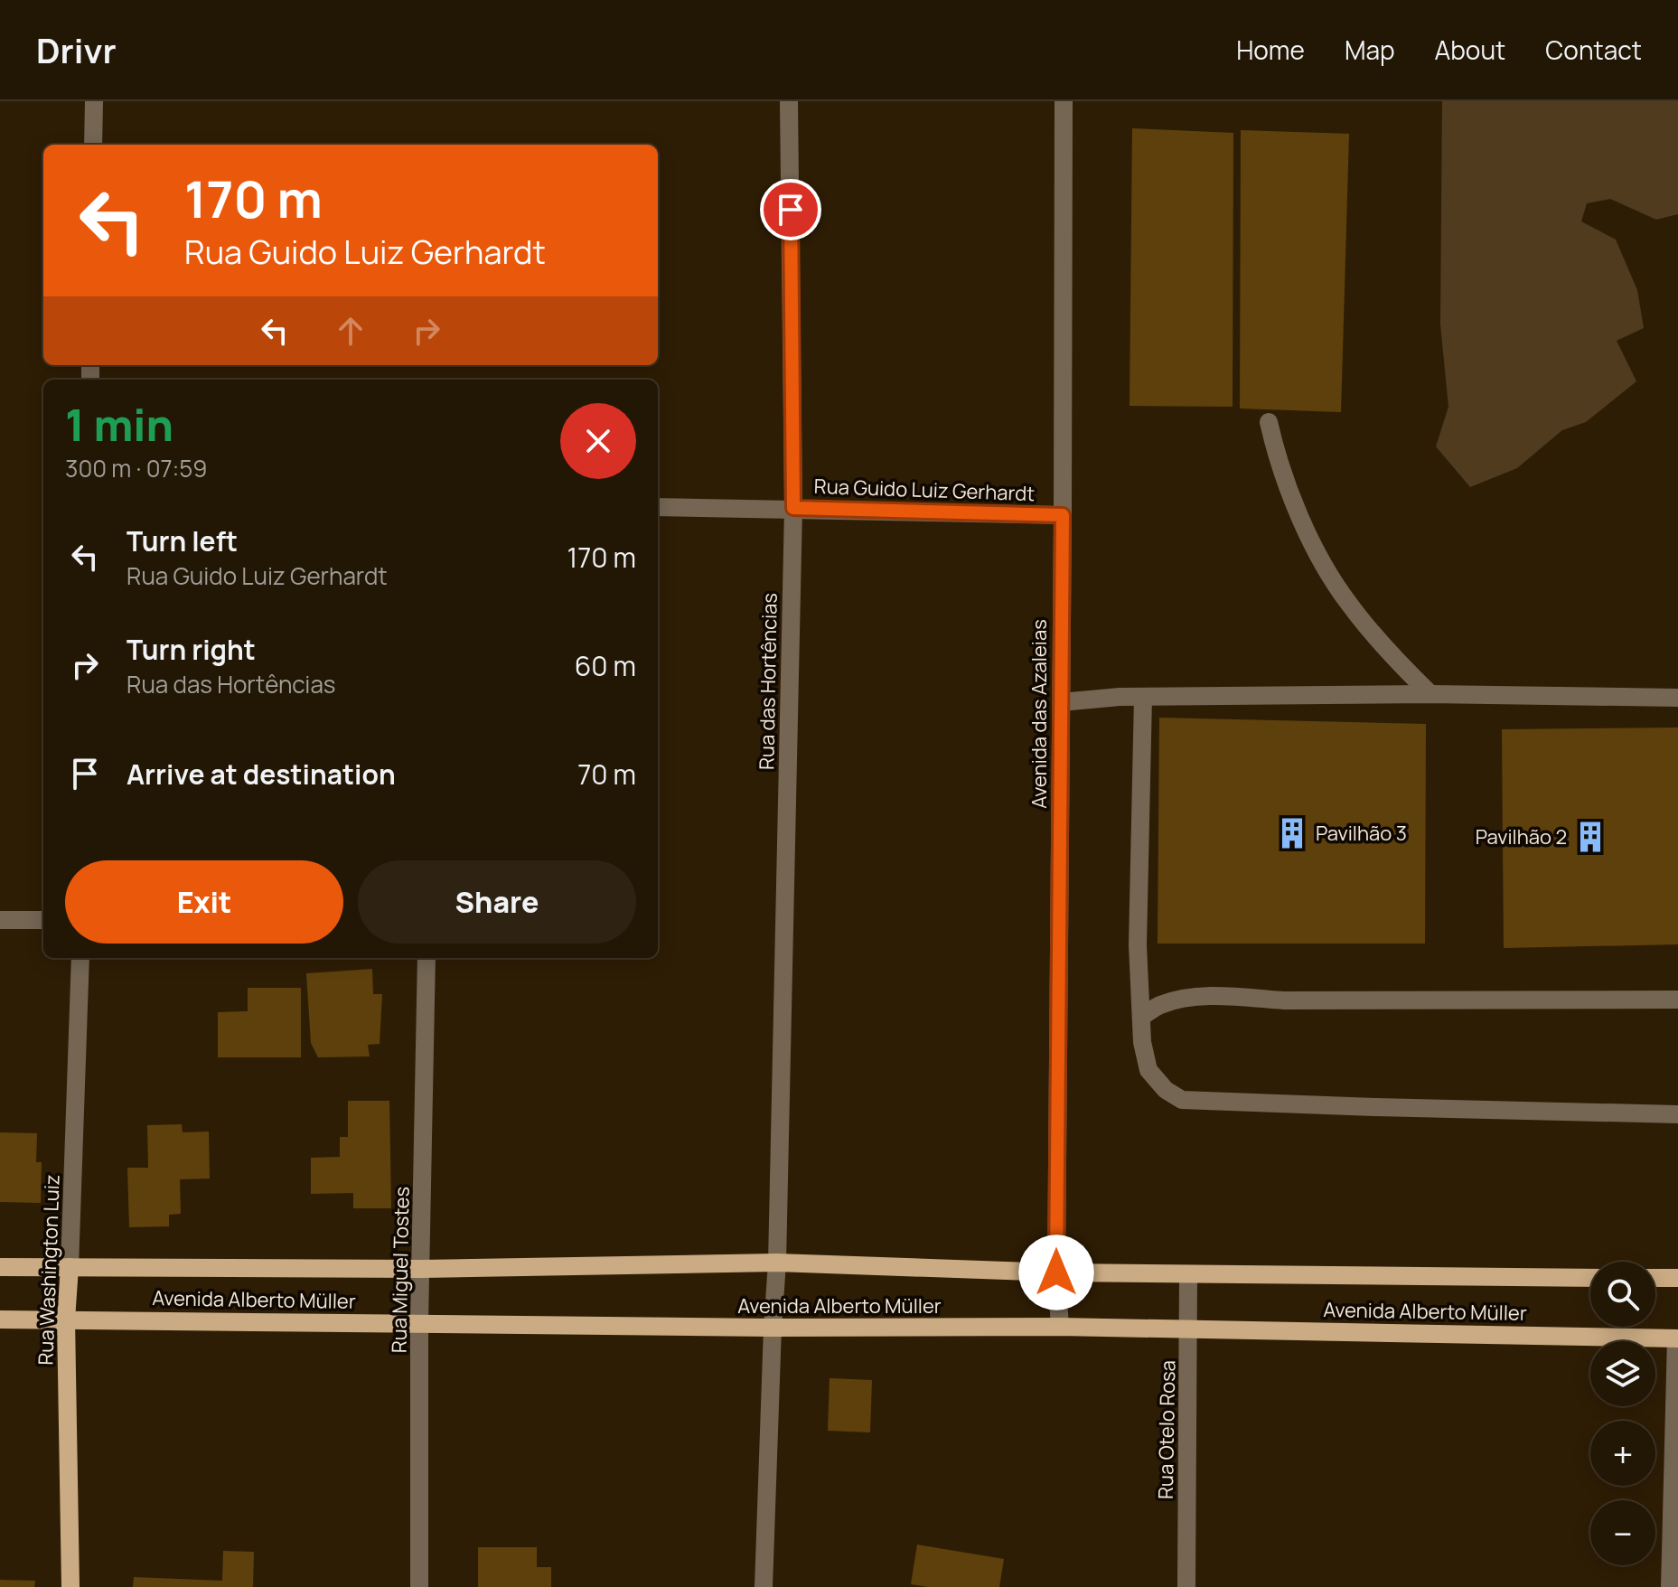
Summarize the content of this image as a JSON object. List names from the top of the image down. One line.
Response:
{"streets":{"main road":["Rua Washington Luiz","Avenida Alberto Müller"],"street":["Rua Guido Luiz Gerhardt","Rua das Hortências","Avenida das Azaleias","Rua Miguel Tostes","Rua Otelo Rosa"]},"crossings":[["Rua Guido Luiz Gerhardt","Rua das Hortências"],["Rua Guido Luiz Gerhardt","Avenida das Azaleias"],["Rua das Hortências","Avenida Alberto Müller"],["Avenida das Azaleias","Avenida Alberto Müller"],["Rua Washington Luiz","Avenida Alberto Müller"],["Rua Miguel Tostes","Avenida Alberto Müller"],["Avenida Alberto Müller","Rua Otelo Rosa"]],"places":{"building":["Pavilhão 3","Pavilhão 2"]},"page":{"header":"Drivr","nav":["Home","Map","About","Contact"],"turn":["170 m","Rua Guido Luiz Gerhardt"],"heading":["1 min","300 m · 07:59"],"list":[{"name":"Turn left","note":"Rua Guido Luiz Gerhardt","value":"170 m"},{"name":"Turn right","note":"Rua das Hortências","value":"60 m"},{"name":"Arrive at destination","value":"70 m"}],"buttons":["Exit","Share"],"map_buttons":["+","−"]}}
